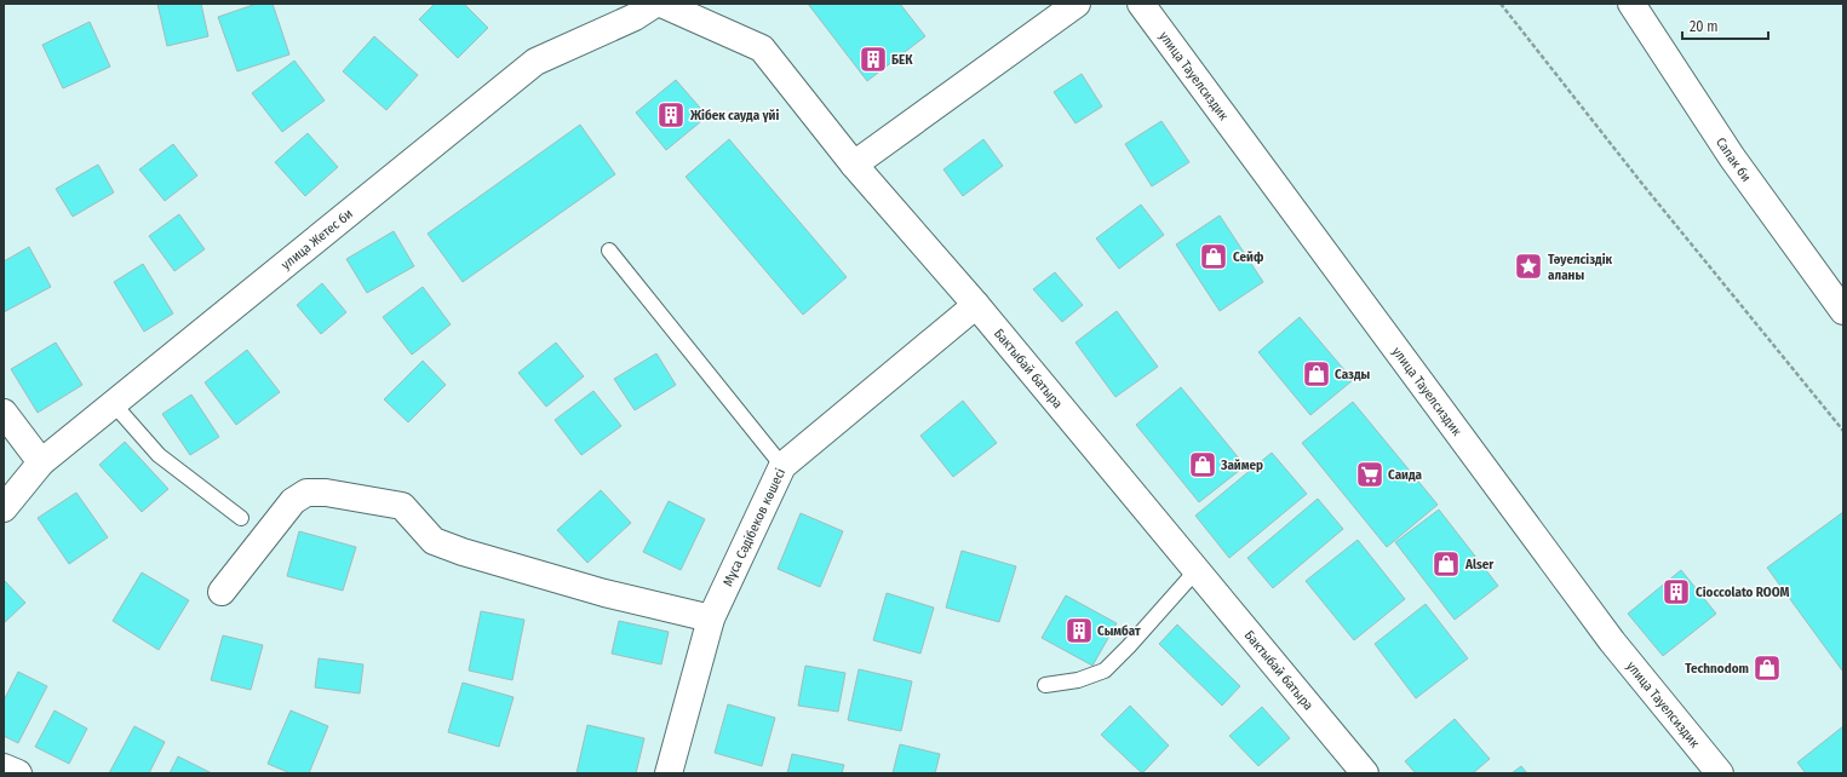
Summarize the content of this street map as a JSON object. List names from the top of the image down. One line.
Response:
{"streets":{"street":["улица Тауелсиздик","Сапак би","улица Жетес би","Бактыбай батыра","Мұса Сәдібеков көшесі"]},"crossings":[["Бактыбай батыра","Мұса Сәдібеков көшесі"]],"places":{"building":["БЕК","Жібек сауда үйі","Cioccolato ROOM","Сымбат"],"shop":["Сейф","Сазды","Займер","Alser","Technodom"],"place":["Тәуелсіздік аланы"],"supermarket":["Саида"]},"scale_bar":"20 m"}
